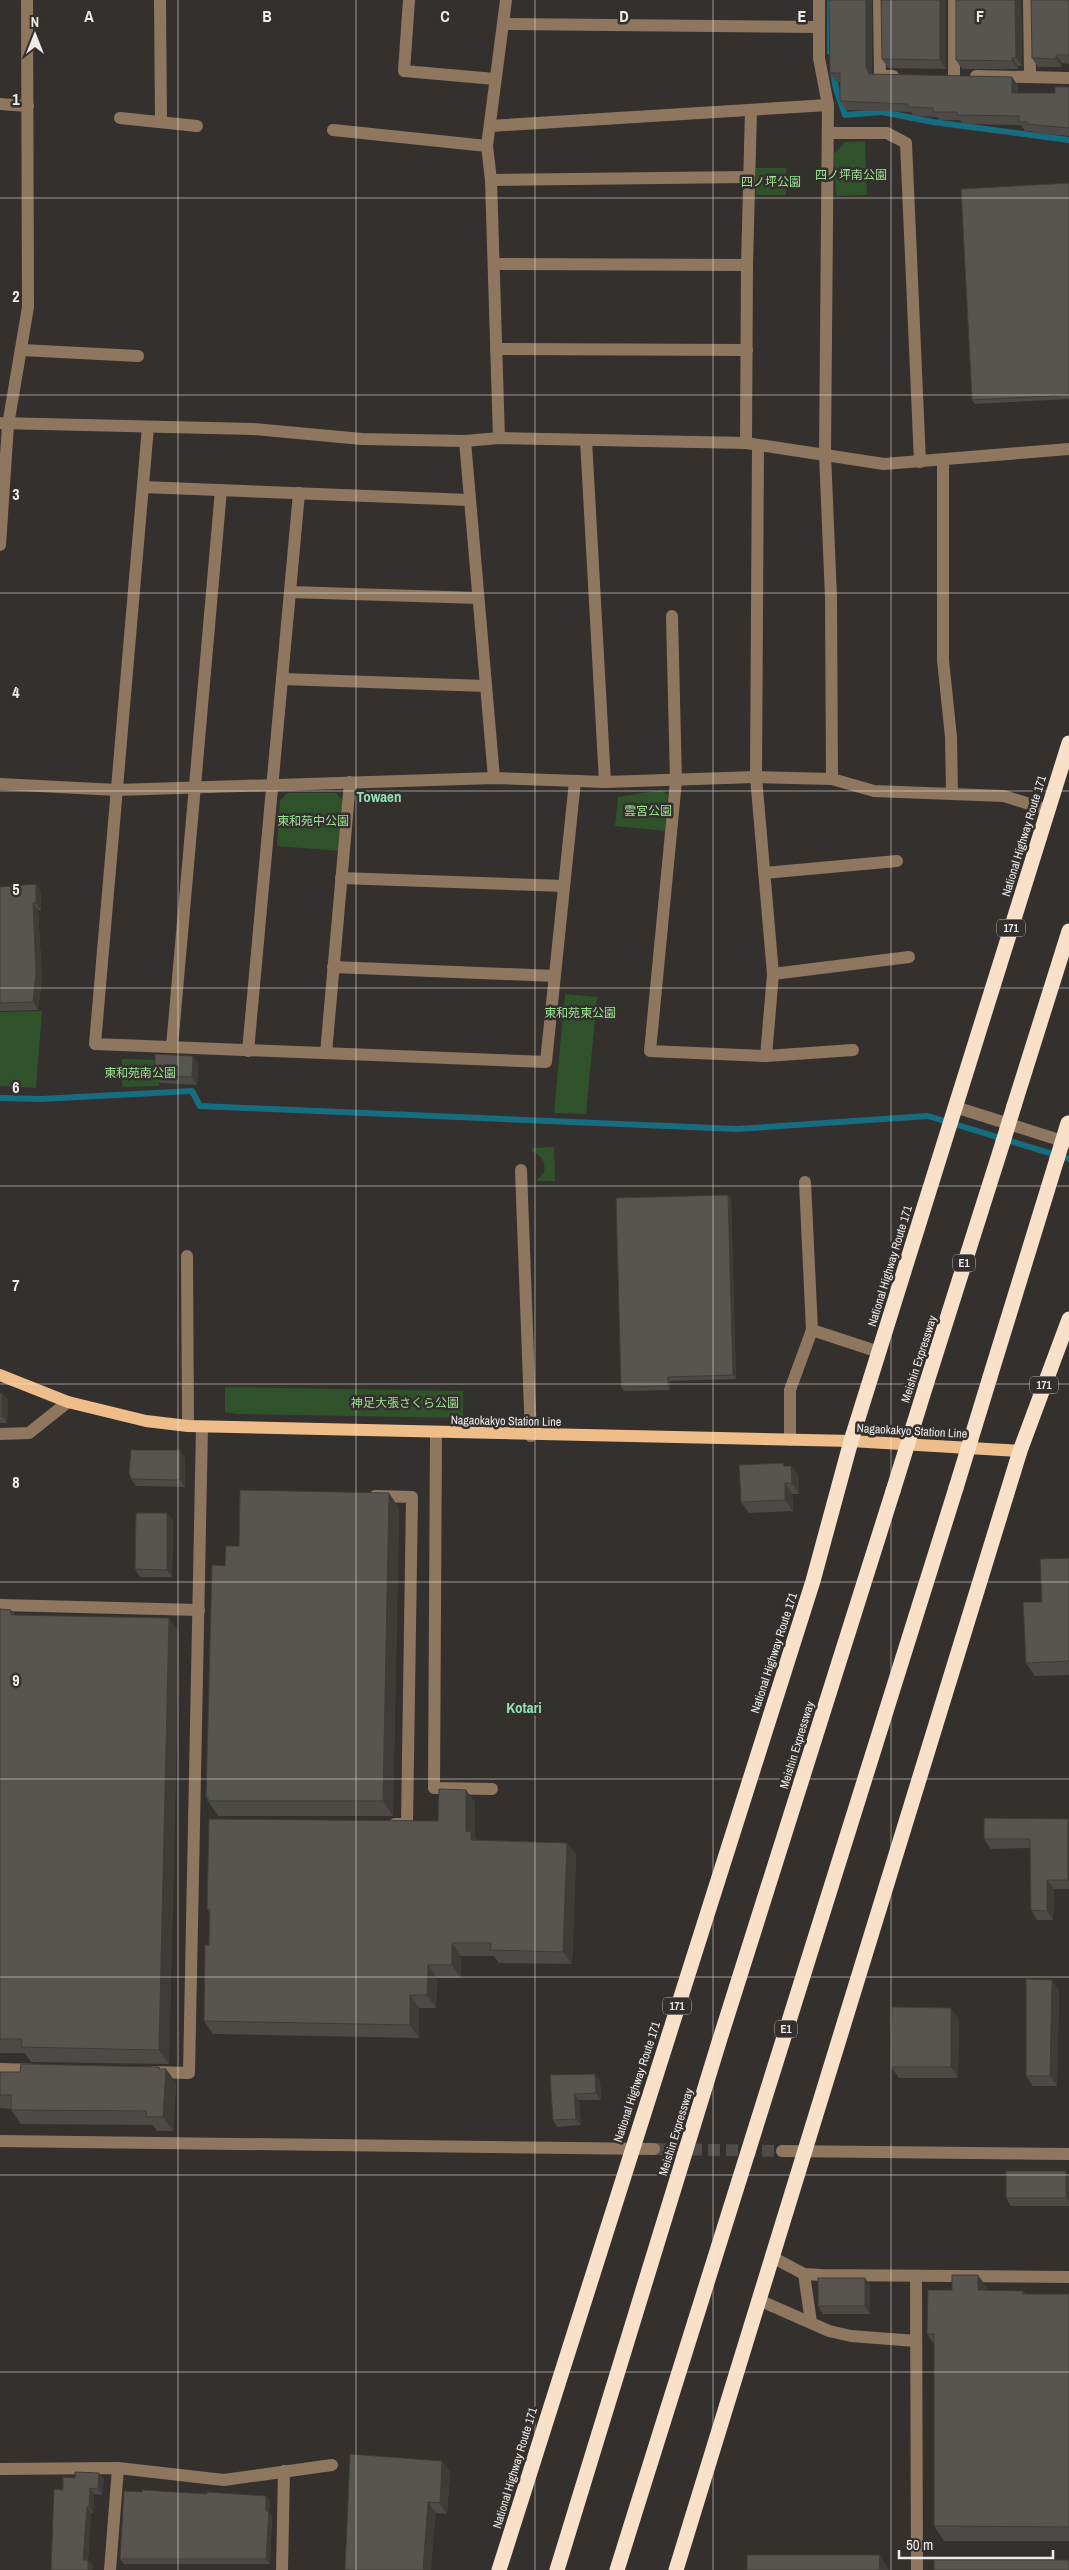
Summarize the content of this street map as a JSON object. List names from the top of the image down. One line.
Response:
{"streets":{"highway":["National Highway Route 171","171","E1","Meishin Expressway"],"main road":["Nagaokakyo Station Line"]},"crossings":[["National Highway Route 171","Nagaokakyo Station Line"],["171","Nagaokakyo Station Line"]],"districts":["Towaen","Kotari"],"parks":["四ノ坪南公園","四ノ坪公園","雲宮公園","東和苑中公園","東和苑東公園","東和苑南公園","神足大張さくら公園"],"scale_bar":"50 m","north":"top","grid":{"columns":["A","B","C","D","E","F"],"rows":["1","2","3","4","5","6","7","8","9"]}}
